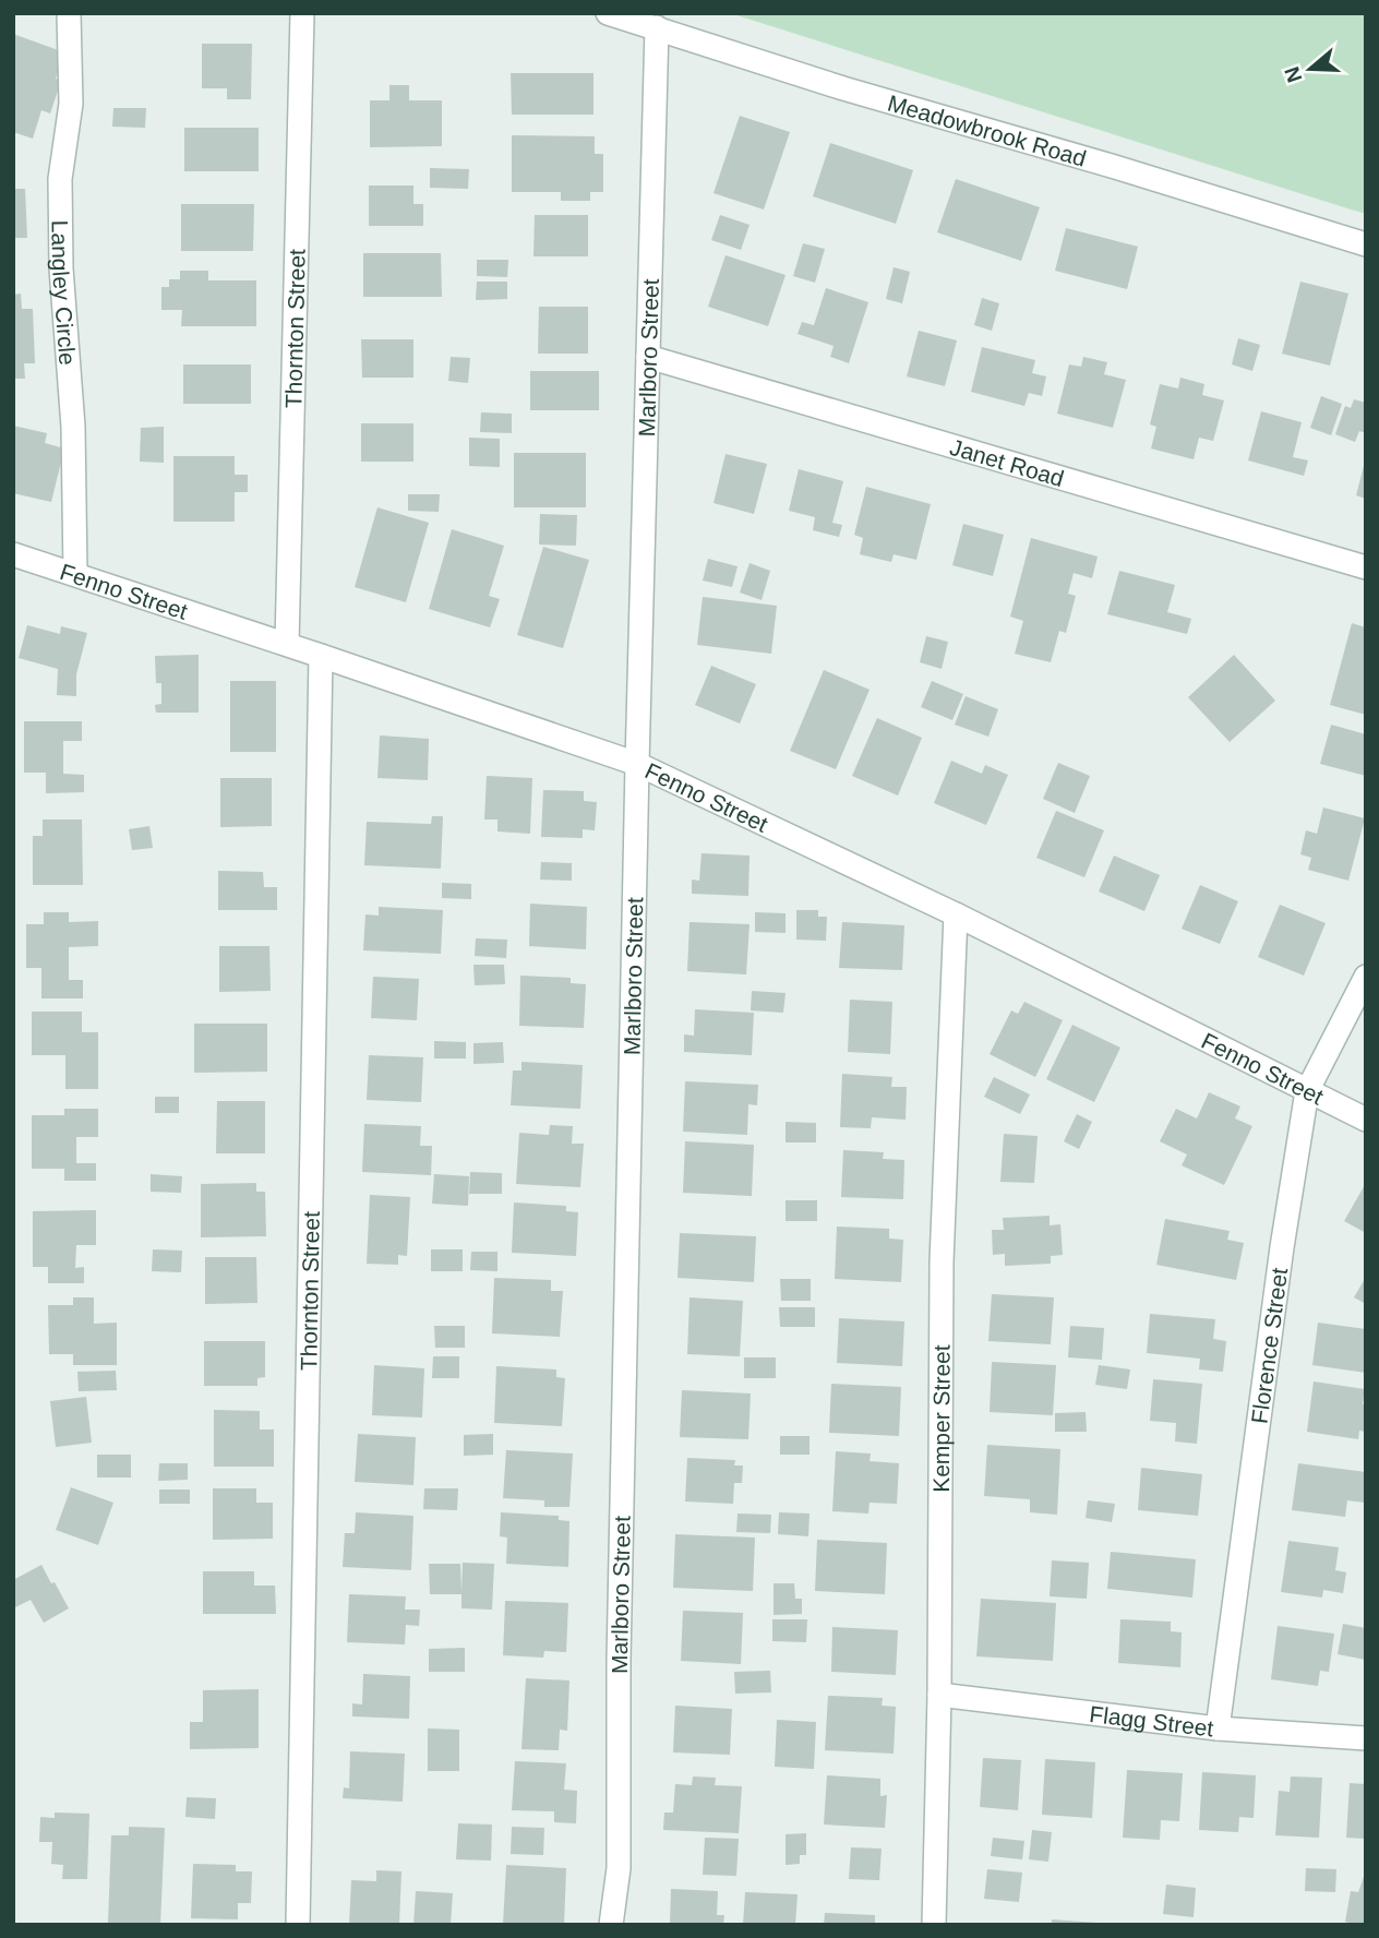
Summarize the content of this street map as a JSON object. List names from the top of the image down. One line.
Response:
{"streets":{"street":["Meadowbrook Road","Langley Circle","Thornton Street","Marlboro Street","Janet Road","Fenno Street","Florence Street","Kemper Street","Flagg Street"]},"crossings":[["Meadowbrook Road","Marlboro Street"],["Langley Circle","Fenno Street"],["Thornton Street","Fenno Street"],["Marlboro Street","Janet Road"],["Marlboro Street","Fenno Street"],["Fenno Street","Florence Street"],["Fenno Street","Kemper Street"],["Florence Street","Flagg Street"],["Kemper Street","Flagg Street"]],"north":"left"}
